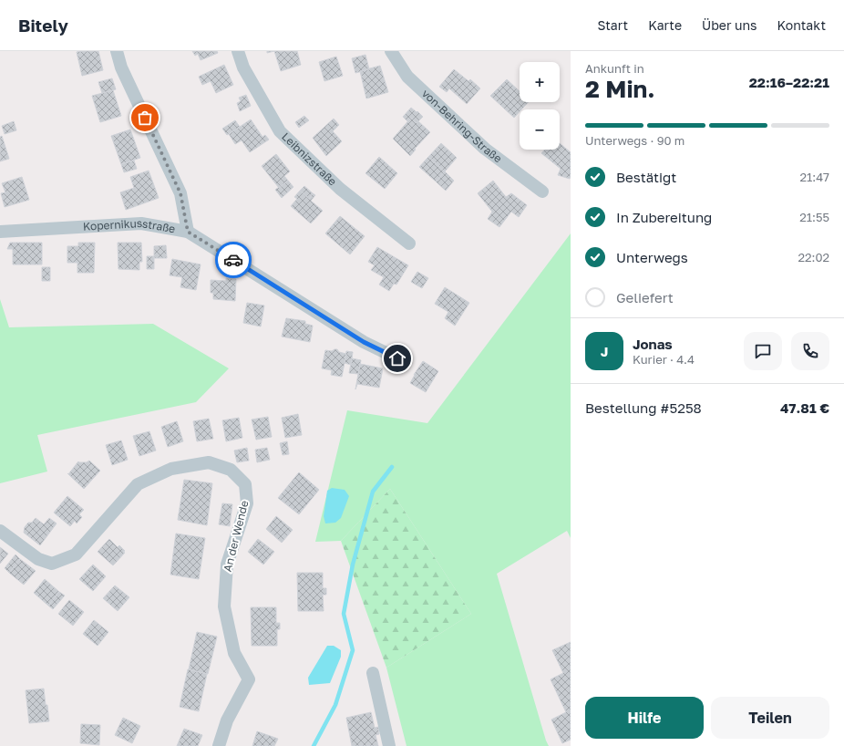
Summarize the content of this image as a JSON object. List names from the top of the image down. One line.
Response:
{"streets":{"street":["von-Behring-Straße","Leibnizstraße","Kopernikusstraße","An der Wende"]},"page":{"header":"Bitely","nav":["Start","Karte","Über uns","Kontakt"],"heading":["2 Min.","Ankunft in","22:16–22:21"],"panel":["Jonas","Kurier · 4.4","Bestellung #5258","47.81 €"],"map_buttons":["+","−"],"bar":"Unterwegs · 90 m","list":[["Bestätigt","21:47"],["In Zubereitung","21:55"],["Unterwegs","22:02"],"Geliefert"],"round":"J","buttons":["Hilfe","Teilen"]}}
